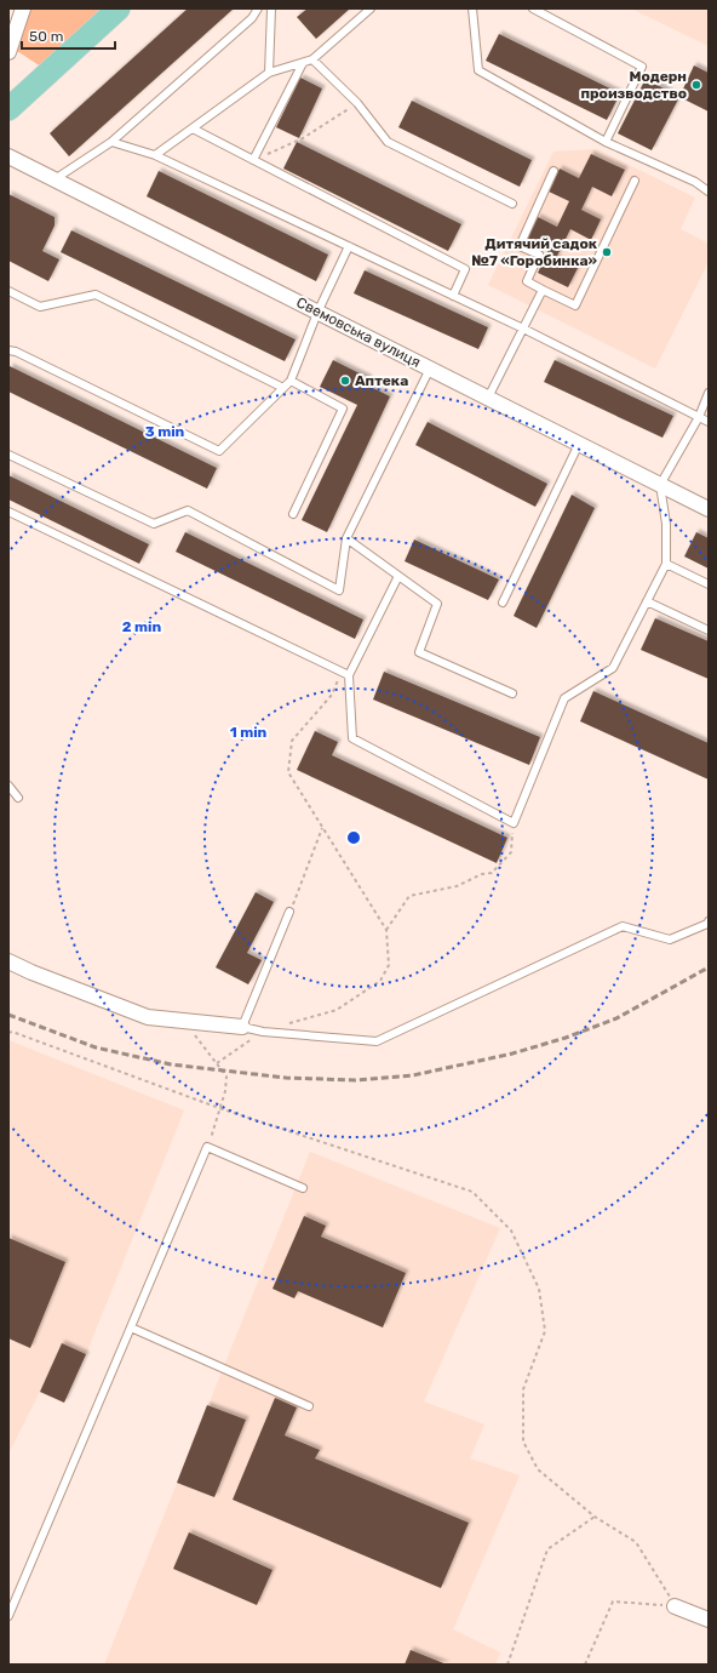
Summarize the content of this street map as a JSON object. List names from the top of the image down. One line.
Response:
{"streets":{"street":["Свемовська вулиця"]},"places":["Модерн производство","Дитячий садок №7 «Горобинка»","Аптека"],"scale_bar":"50 m","rings":["3 min","2 min","1 min"]}
